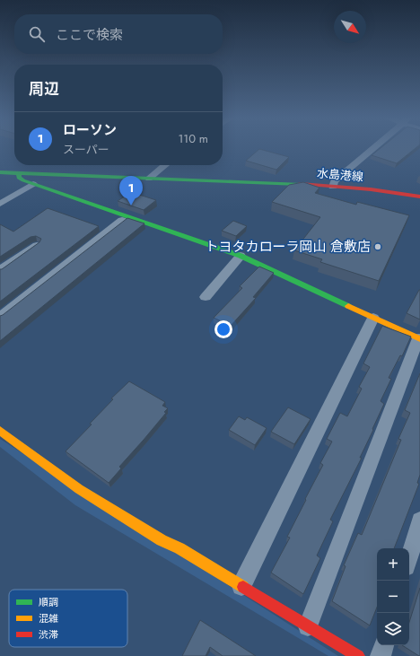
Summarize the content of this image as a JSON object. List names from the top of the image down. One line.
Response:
{"streets":{"street":["水島港線"]},"places":["トヨタカローラ岡山 倉敷店"],"legend":["順調","混雑","渋滞"],"north":"bottom right","page":{"search":"ここで検索","heading":"周辺","list":[{"mark":"1","name":"ローソン","note":"スーパー","value":"110 m"}],"pins":"1","map_buttons":["+","−"]}}
